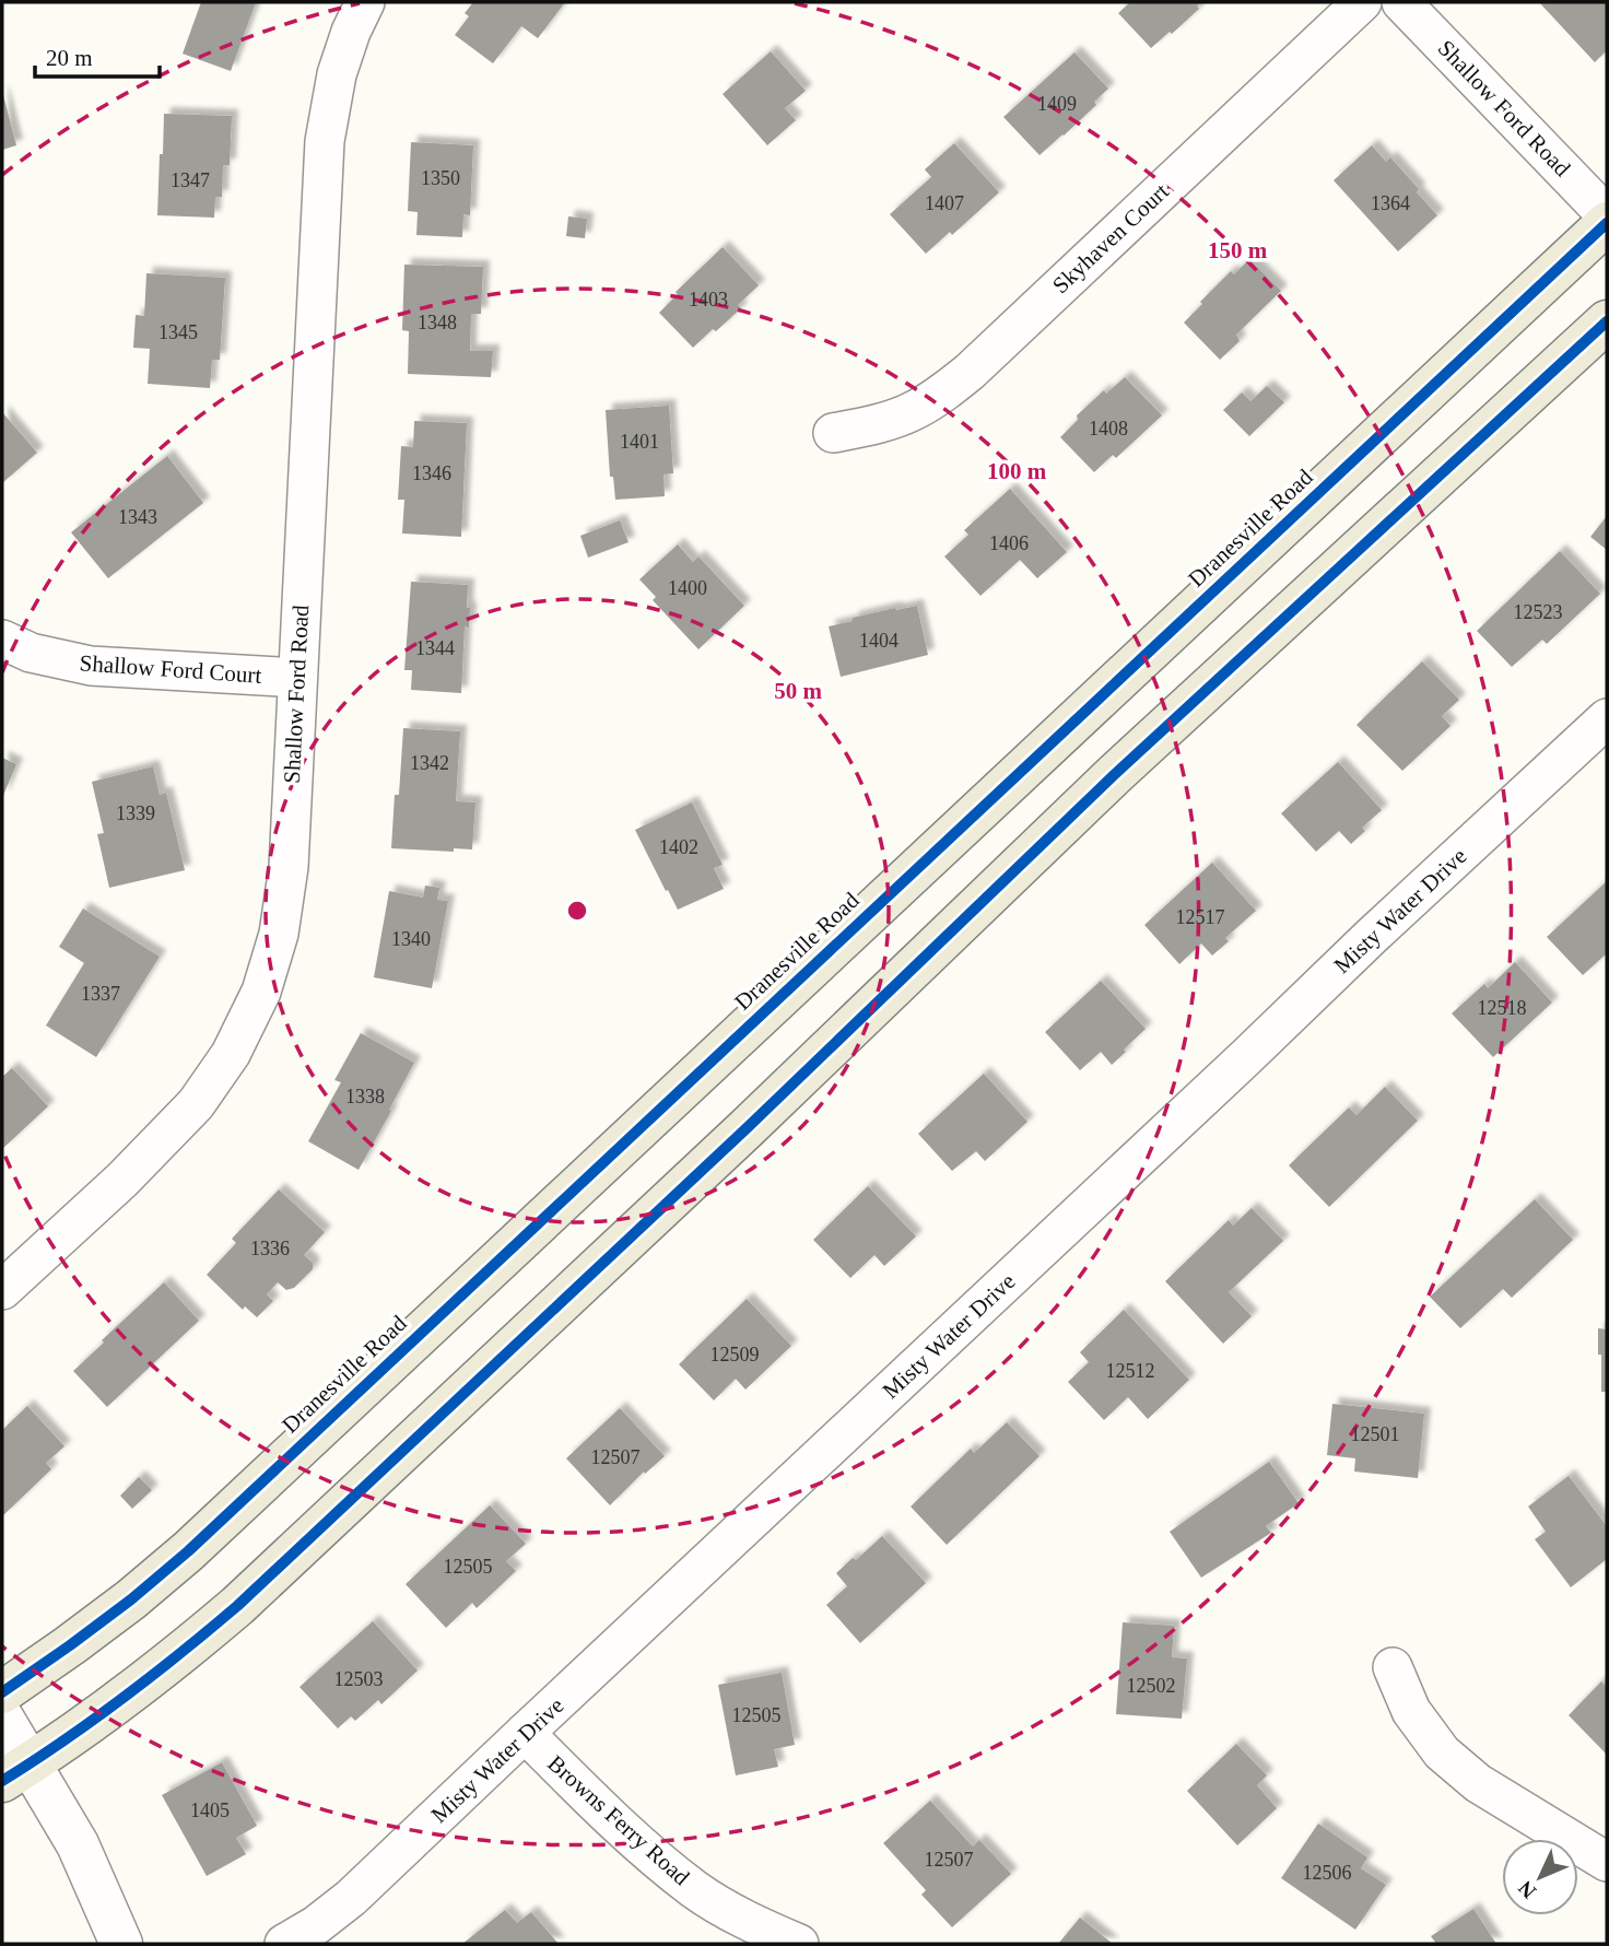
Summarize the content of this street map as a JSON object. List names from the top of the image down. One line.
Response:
{"streets":{"main road":["Dranesville Road"],"street":["Shallow Ford Road","Skyhaven Court","Shallow Ford Court","Misty Water Drive","Browns Ferry Road"]},"crossings":[["Shallow Ford Road","Shallow Ford Court"],["Misty Water Drive","Browns Ferry Road"]],"house_numbers":["1409","1350","1347","1407","1364","1403","1348","1345","1408","1401","1346","1343","1406","1400","12523","1404","1344","1342","1339","1402","12517","1340","1337","12518","1338","1336","12509","12512","12501","12507","12505","12503","12502","12505","1405","12507","12506"],"scale_bar":"20 m","north":"bottom left","rings":["150 m","100 m","50 m"]}
